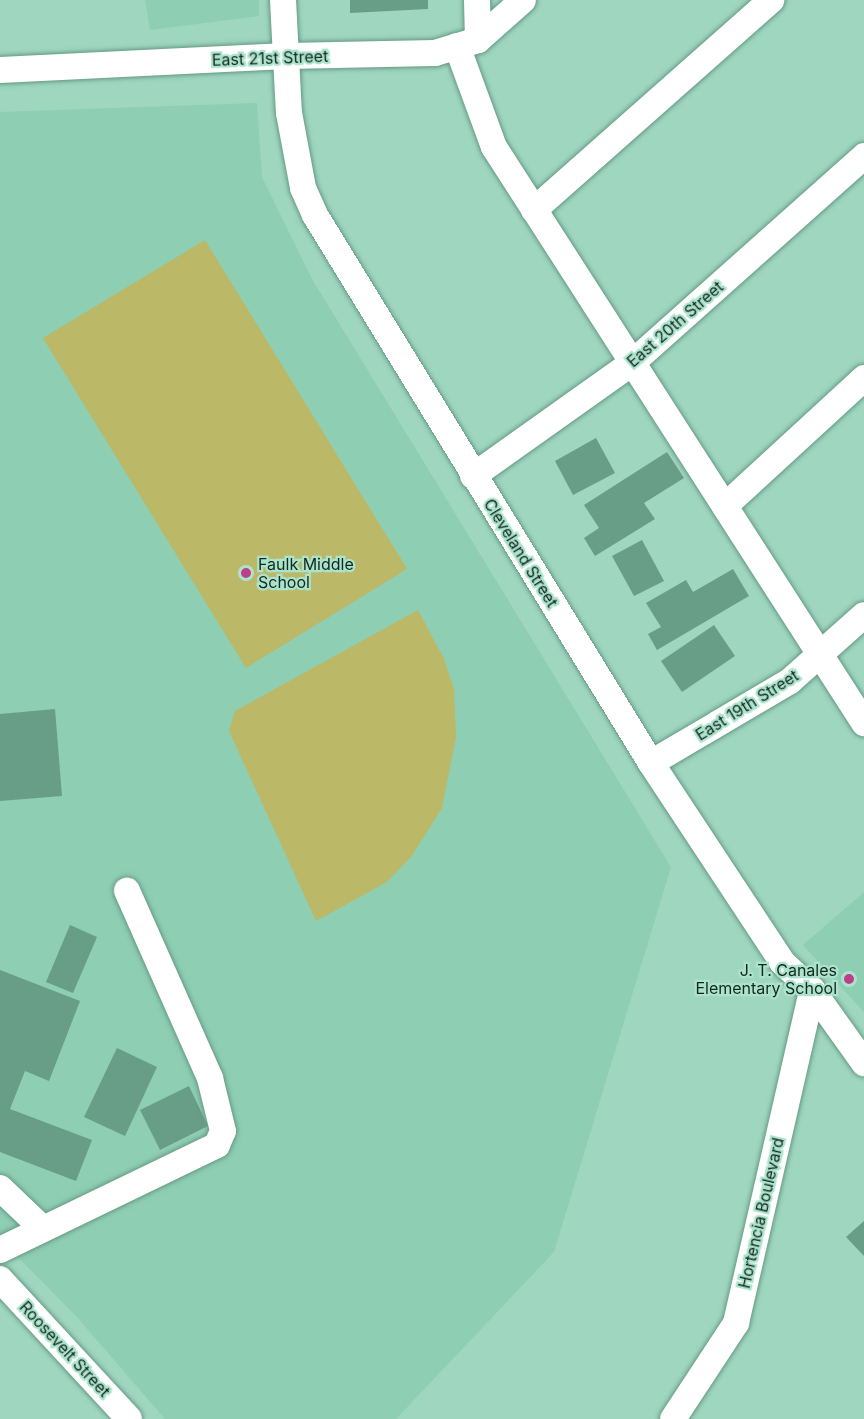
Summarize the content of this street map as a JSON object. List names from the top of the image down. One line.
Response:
{"streets":{"street":["East 21st Street","East 20th Street","Cleveland Street","East 19th Street","Hortencia Boulevard","Roosevelt Street"]},"crossings":[["East 21st Street","Cleveland Street"],["East 20th Street","Cleveland Street"],["Cleveland Street","East 19th Street"],["Cleveland Street","Hortencia Boulevard"]],"places":["Faulk Middle School","J. T. Canales Elementary School"]}
